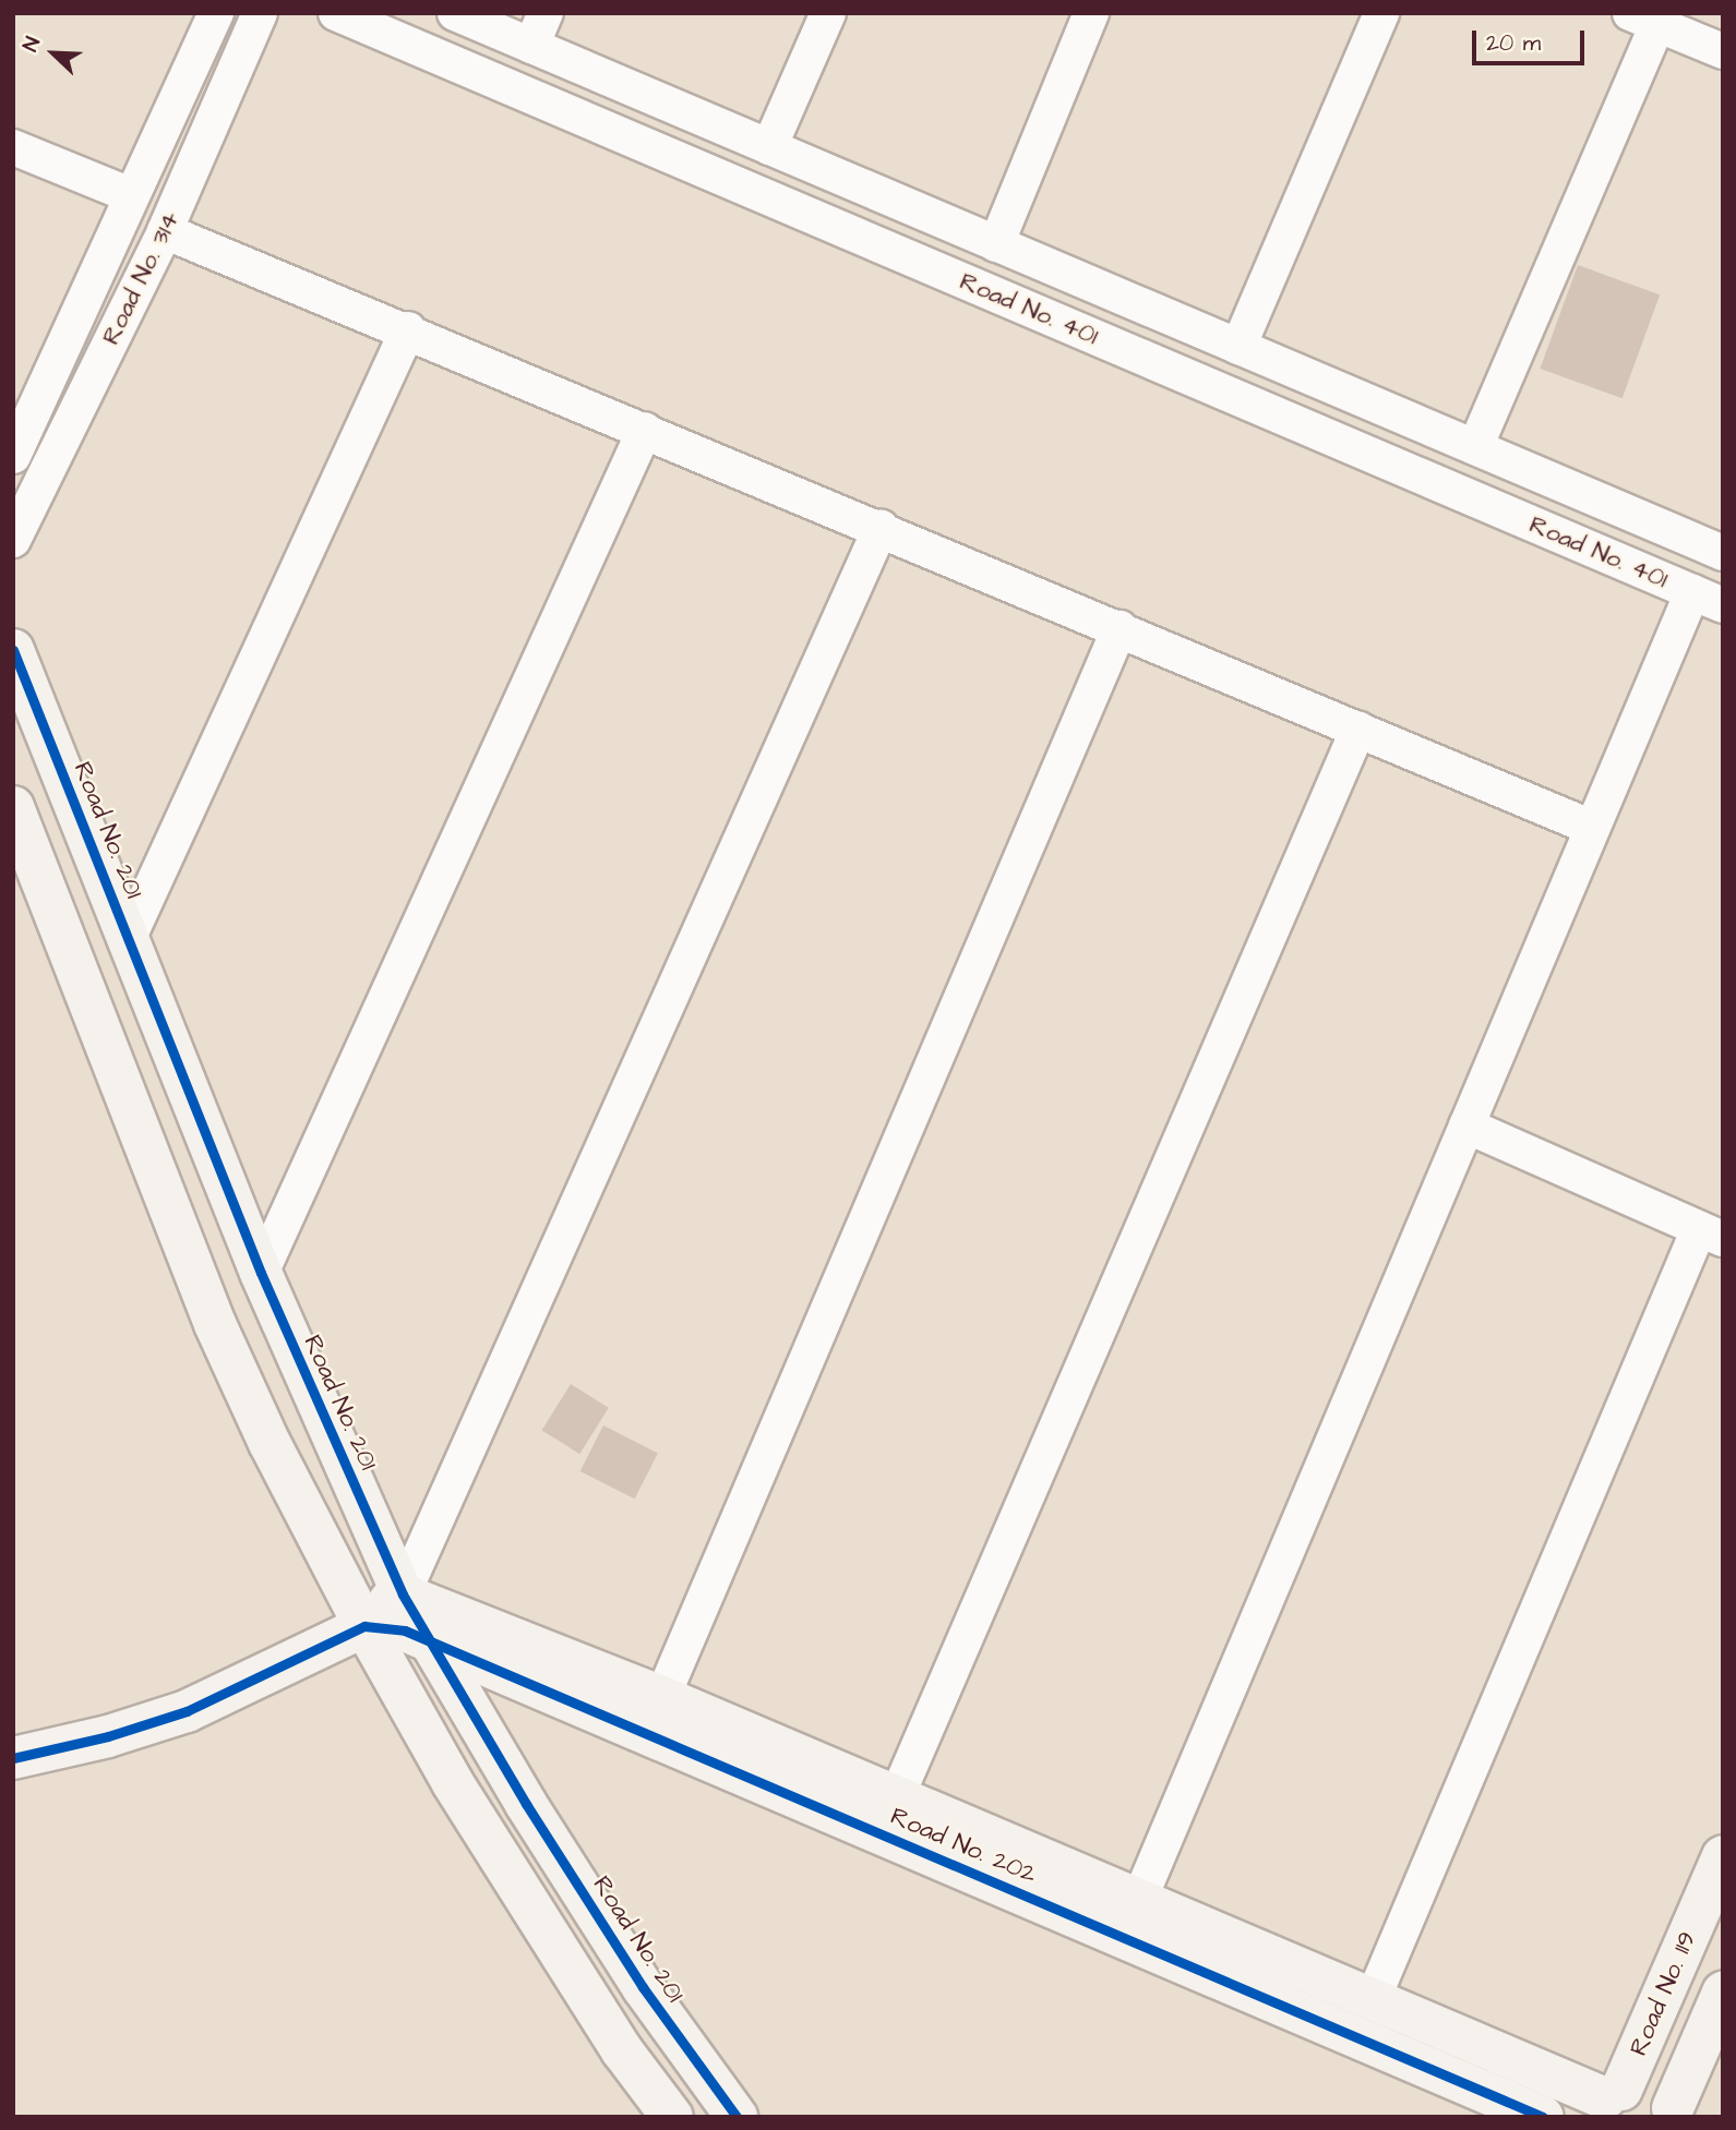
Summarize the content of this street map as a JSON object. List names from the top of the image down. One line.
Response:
{"streets":{"street":["Road No. 314","Road No. 401","Road No. 201","Road No. 202","Road No. 119"]},"crossings":[["Road No. 201","Road No. 202"],["Road No. 202","Road No. 119"]],"scale_bar":"20 m","north":"top left"}
